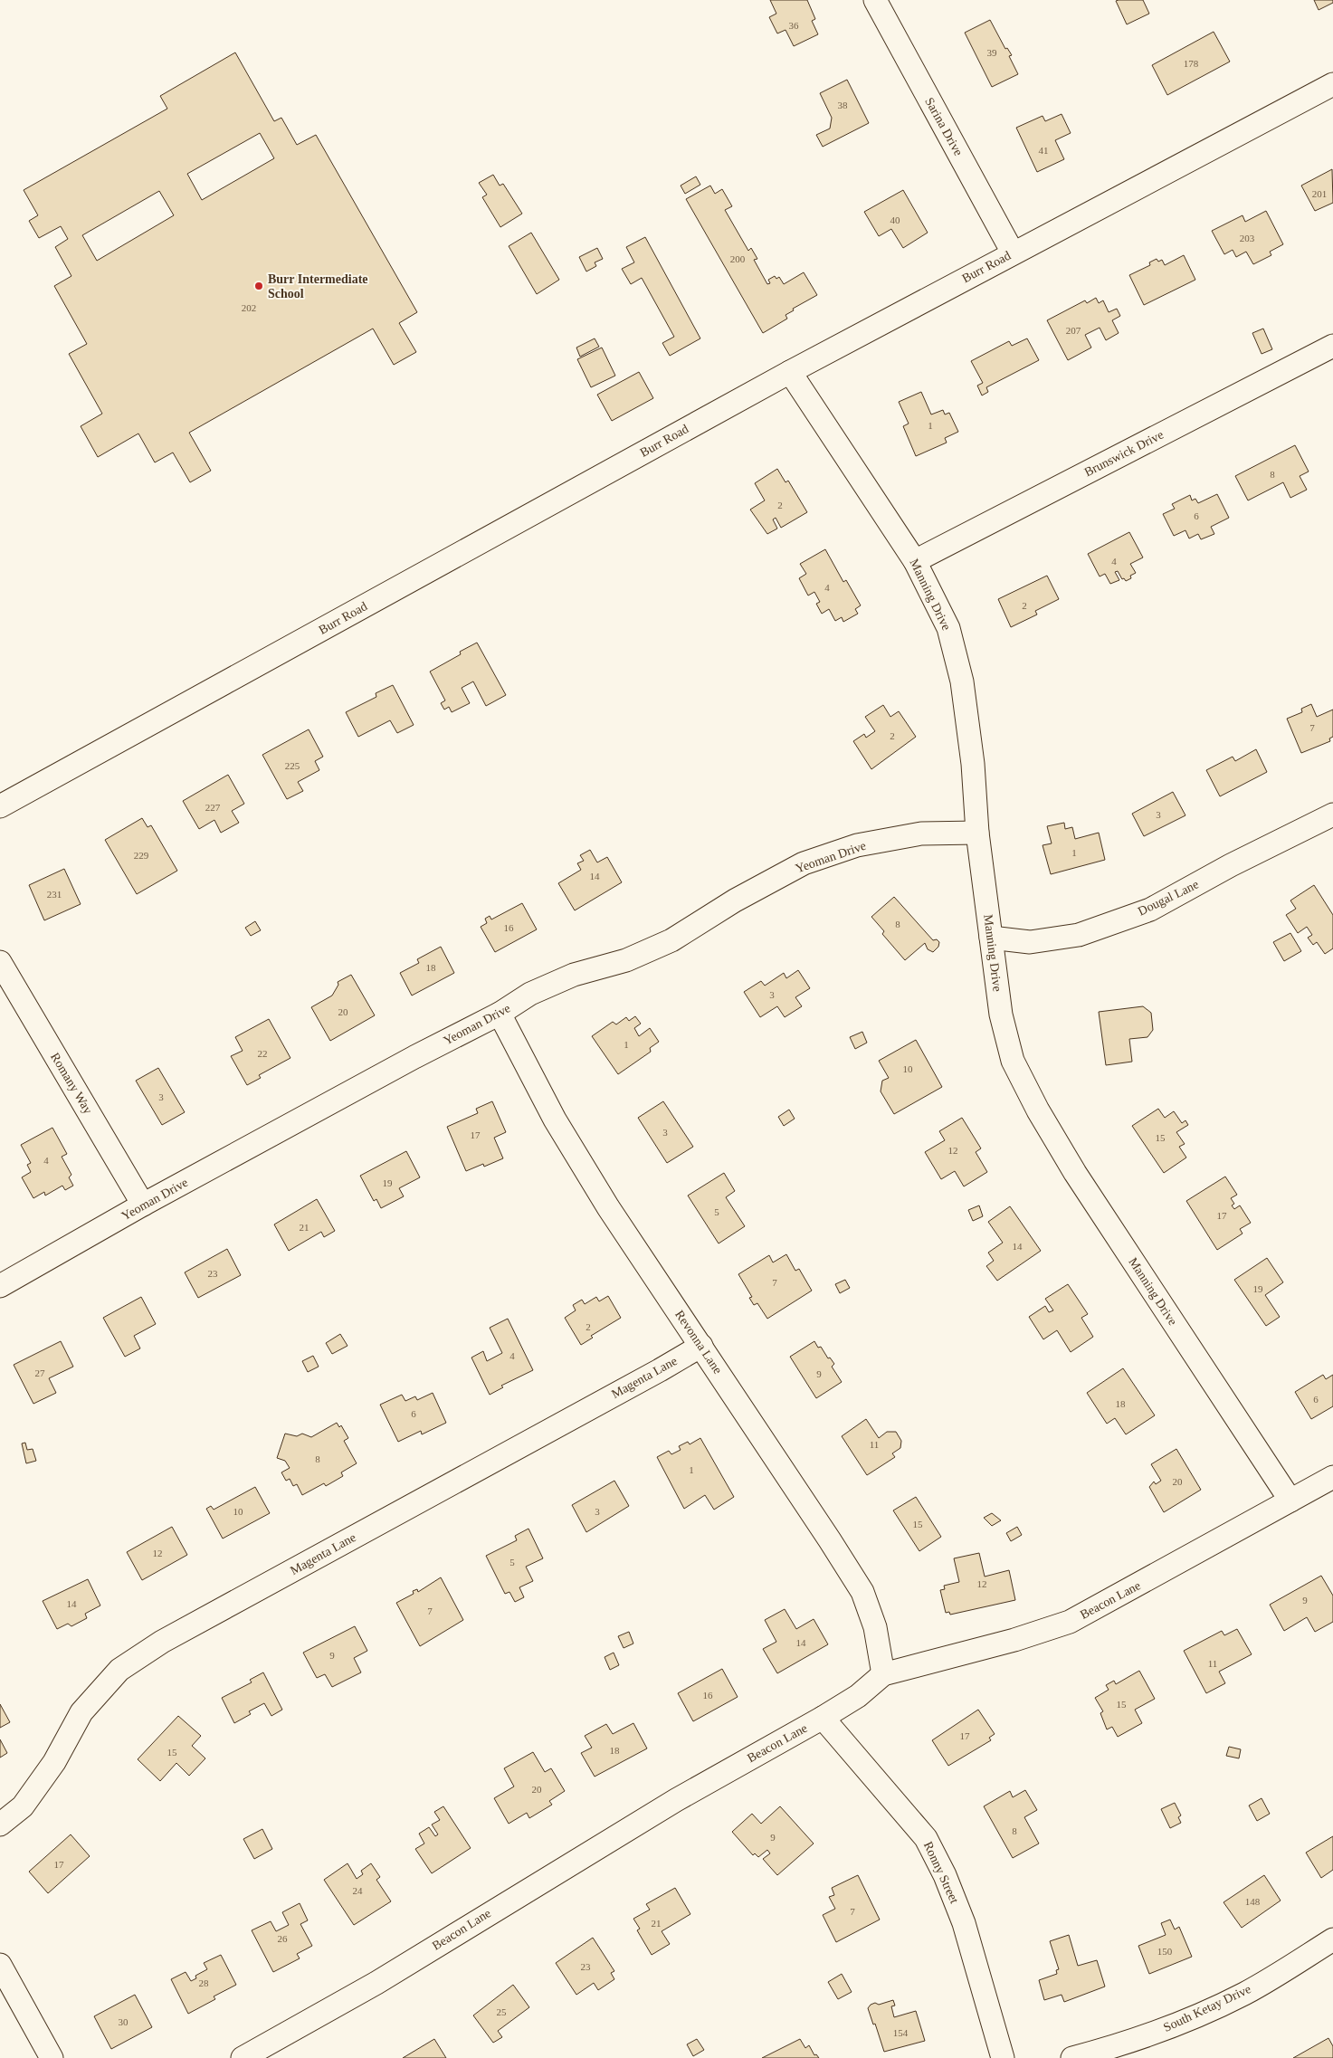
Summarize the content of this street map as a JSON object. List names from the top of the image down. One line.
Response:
{"streets":{"street":["Sarina Drive","Burr Road","Brunswick Drive","Manning Drive","Yeoman Drive","Dougal Lane","Romany Way","Revonna Lane","Magenta Lane","Beacon Lane","Ronny Street","South Ketay Drive"]},"crossings":[["Sarina Drive","Burr Road"],["Burr Road","Manning Drive"],["Brunswick Drive","Manning Drive"],["Manning Drive","Yeoman Drive"],["Manning Drive","Dougal Lane"],["Manning Drive","Beacon Lane"],["Yeoman Drive","Romany Way"],["Yeoman Drive","Revonna Lane"],["Revonna Lane","Magenta Lane"],["Revonna Lane","Beacon Lane"],["Beacon Lane","Ronny Street"]],"places":["Burr Intermediate School"],"house_numbers":["36","39","178","38","41","201","40","203","200","202","207","1","8","2","6","4","4","2","7","2","225","227","3","1","229","14","231","8","16","18","3","20","1","22","10","3","3","17","15","12","4","19","5","17","21","14","23","7","19","2","4","27","9","6","18","6","11","8","1","20","10","3","15","12","5","12","9","14","7","14","9","11","16","15","17","18","15","20","8","9","17","24","148","7","21","26","150","23","28","25","30","154"]}
